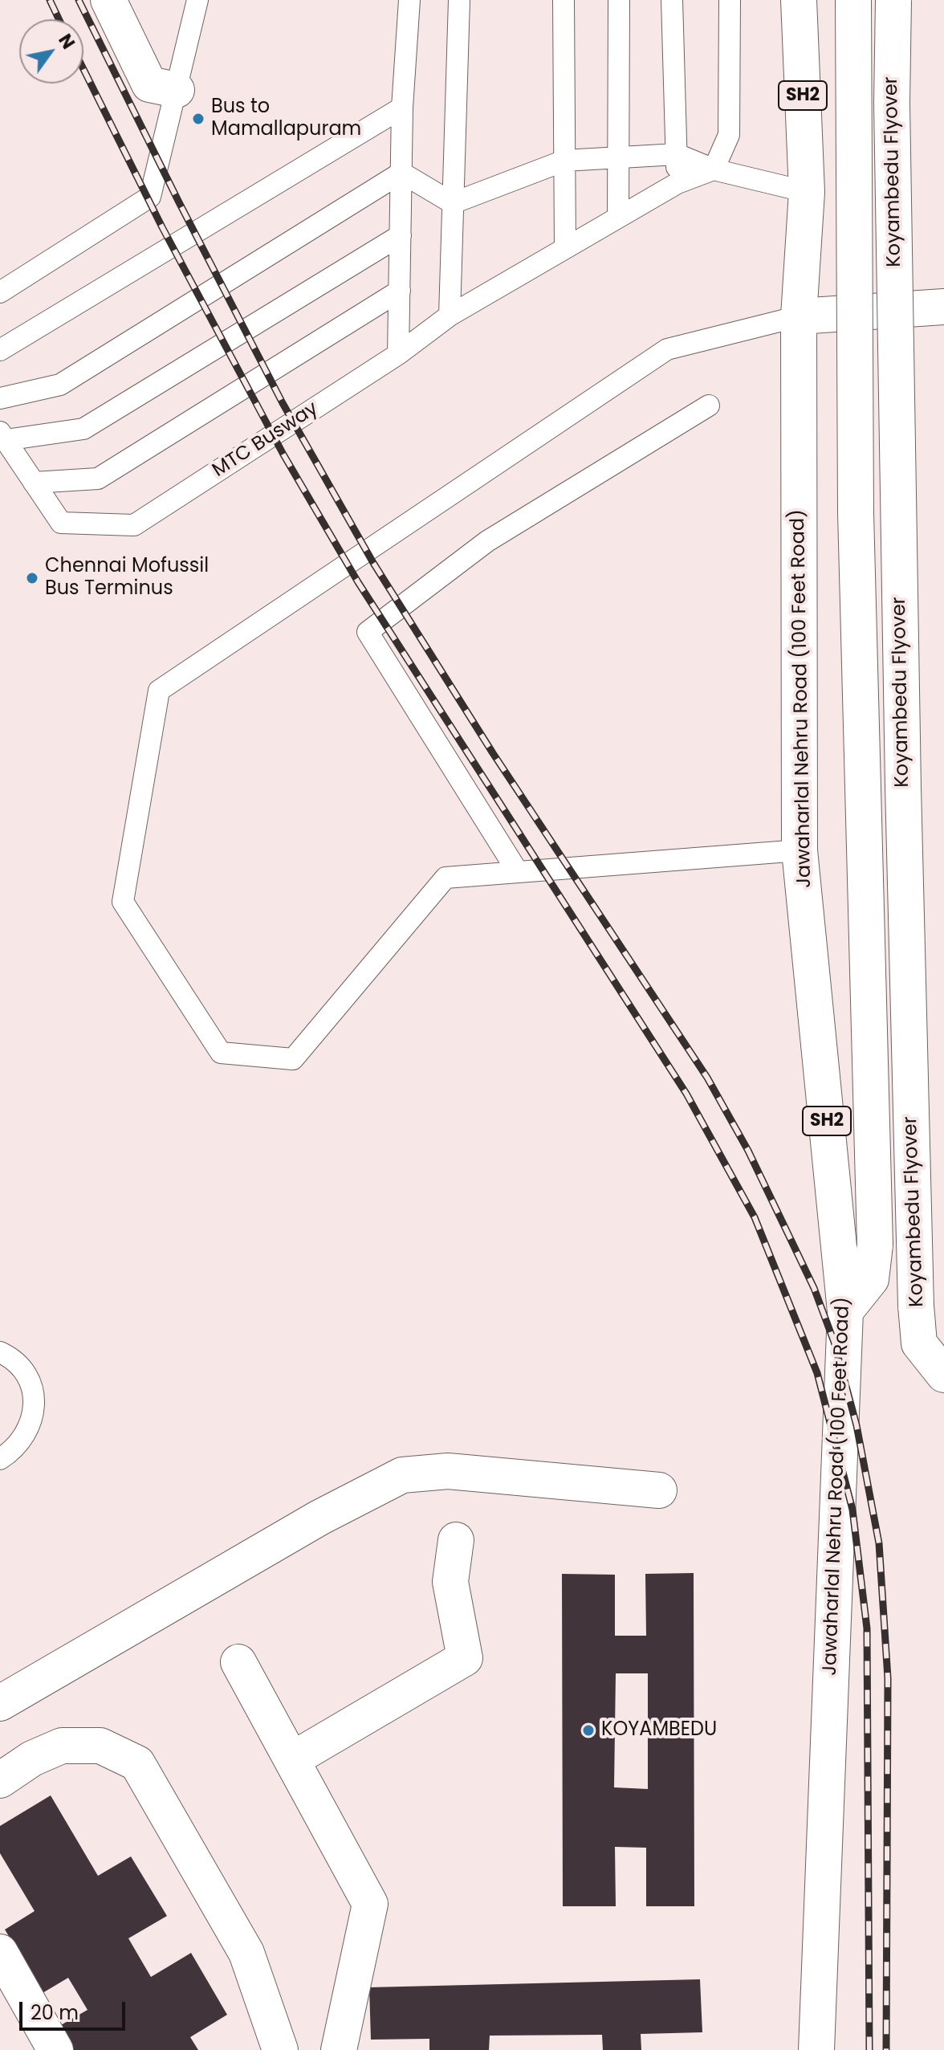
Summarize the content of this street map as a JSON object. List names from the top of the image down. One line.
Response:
{"streets":{"main road":["SH2","Koyambedu Flyover","Jawaharlal Nehru Road (100 Feet Road)"],"lane":["MTC Busway"]},"crossings":[["Koyambedu Flyover","Jawaharlal Nehru Road (100 Feet Road)"]],"places":["Bus to Mamallapuram","Chennai Mofussil Bus Terminus","KOYAMBEDU"],"scale_bar":"20 m","north":"top right"}
